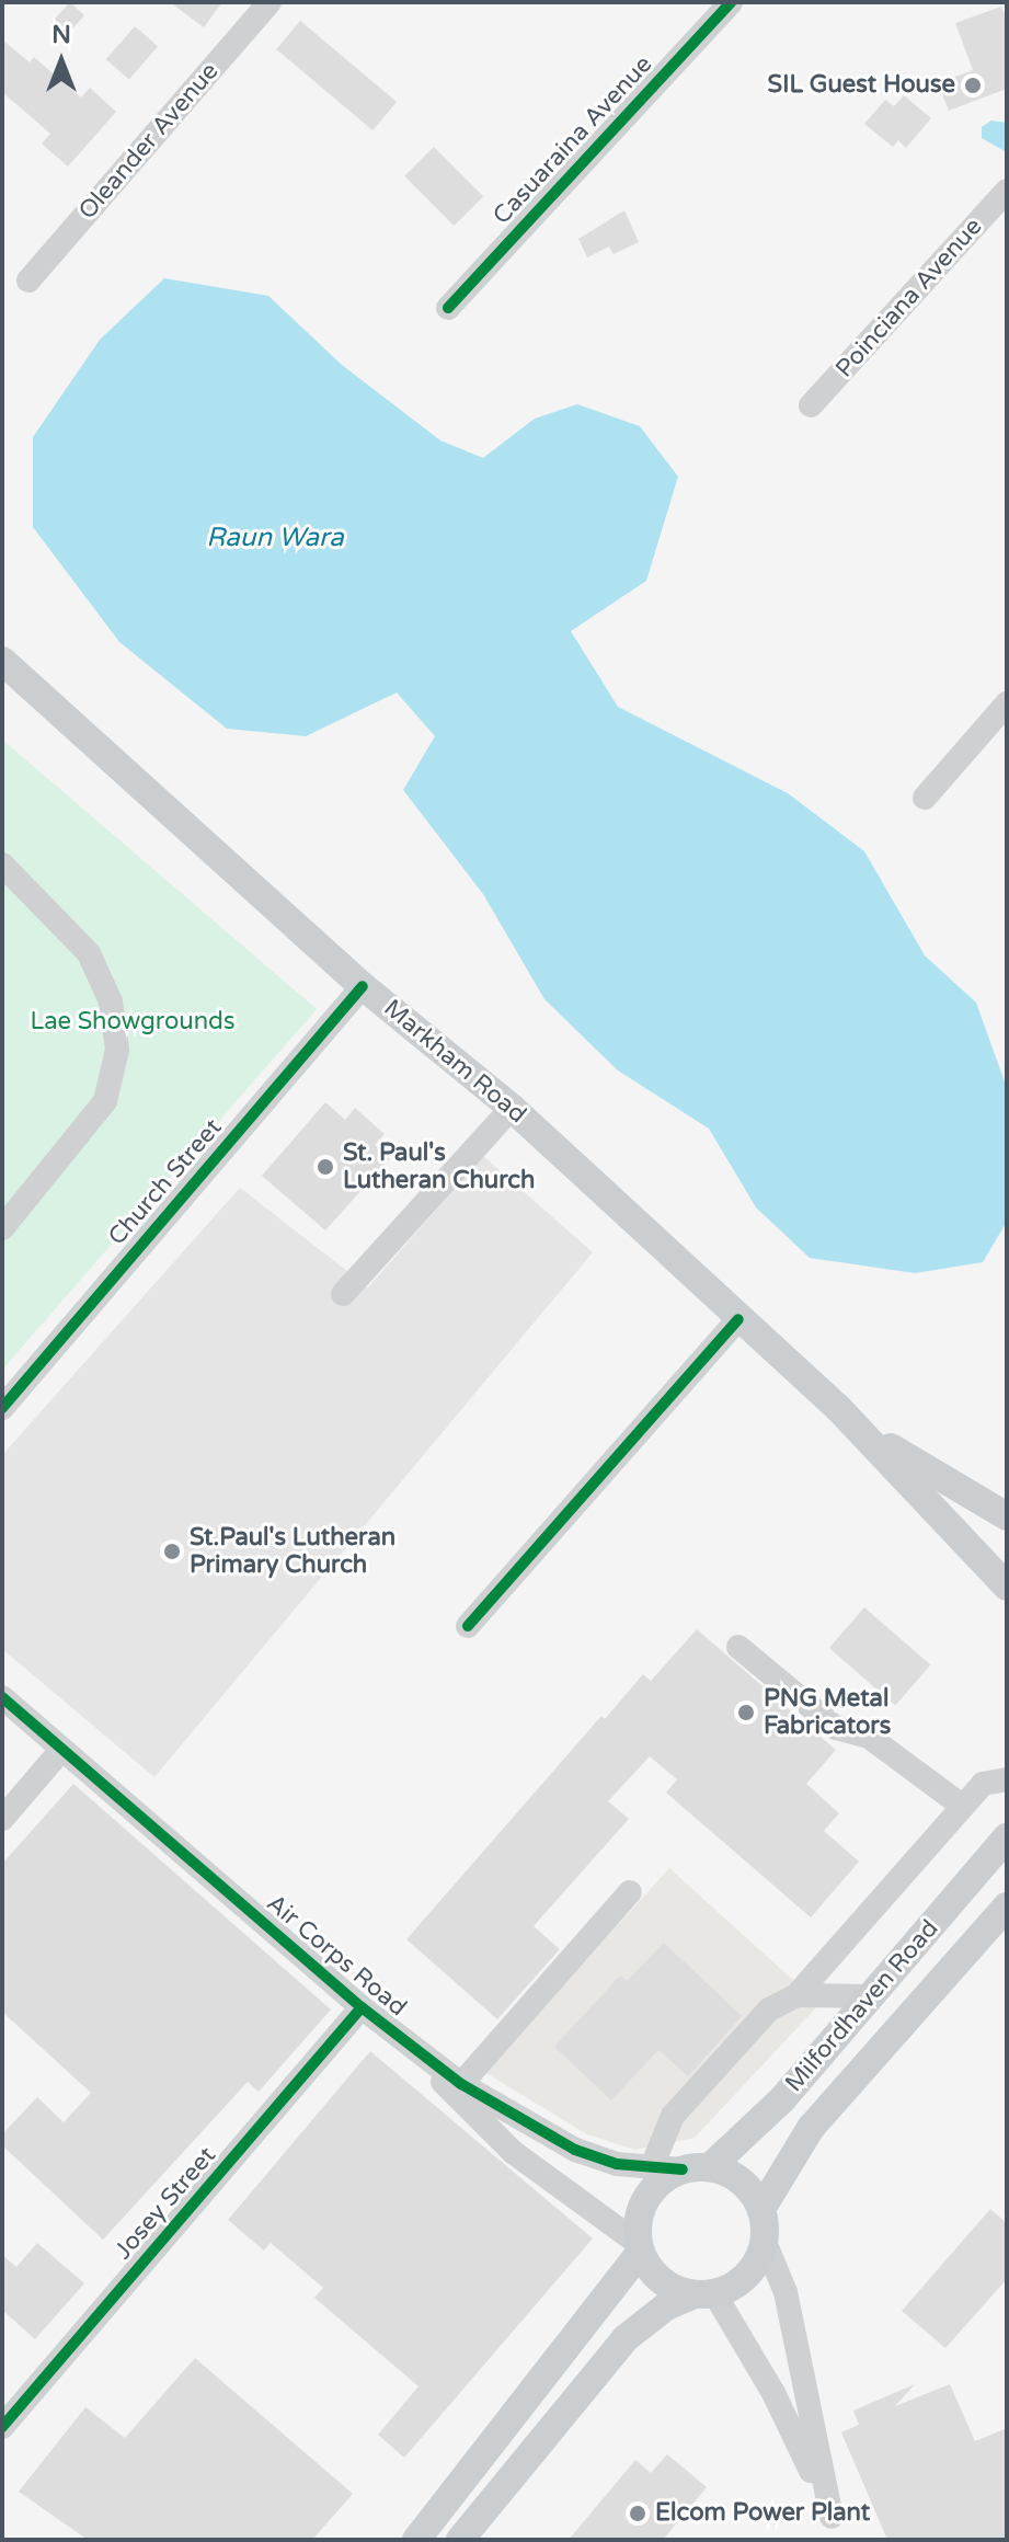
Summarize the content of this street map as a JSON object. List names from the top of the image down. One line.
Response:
{"streets":{"main road":["Markham Road","Milfordhaven Road"],"street":["Casuaraina Avenue","Oleander Avenue","Poinciana Avenue","Church Street","Air Corps Road","Josey Street"]},"crossings":[["Markham Road","Church Street"],["Air Corps Road","Milfordhaven Road"],["Air Corps Road","Josey Street"]],"water":["Raun Wara"],"parks":["Lae Showgrounds"],"places":["SIL Guest House","St. Paul's Lutheran Church","St.Paul's Lutheran Primary Church","PNG Metal Fabricators","Elcom Power Plant"],"north":"top"}
